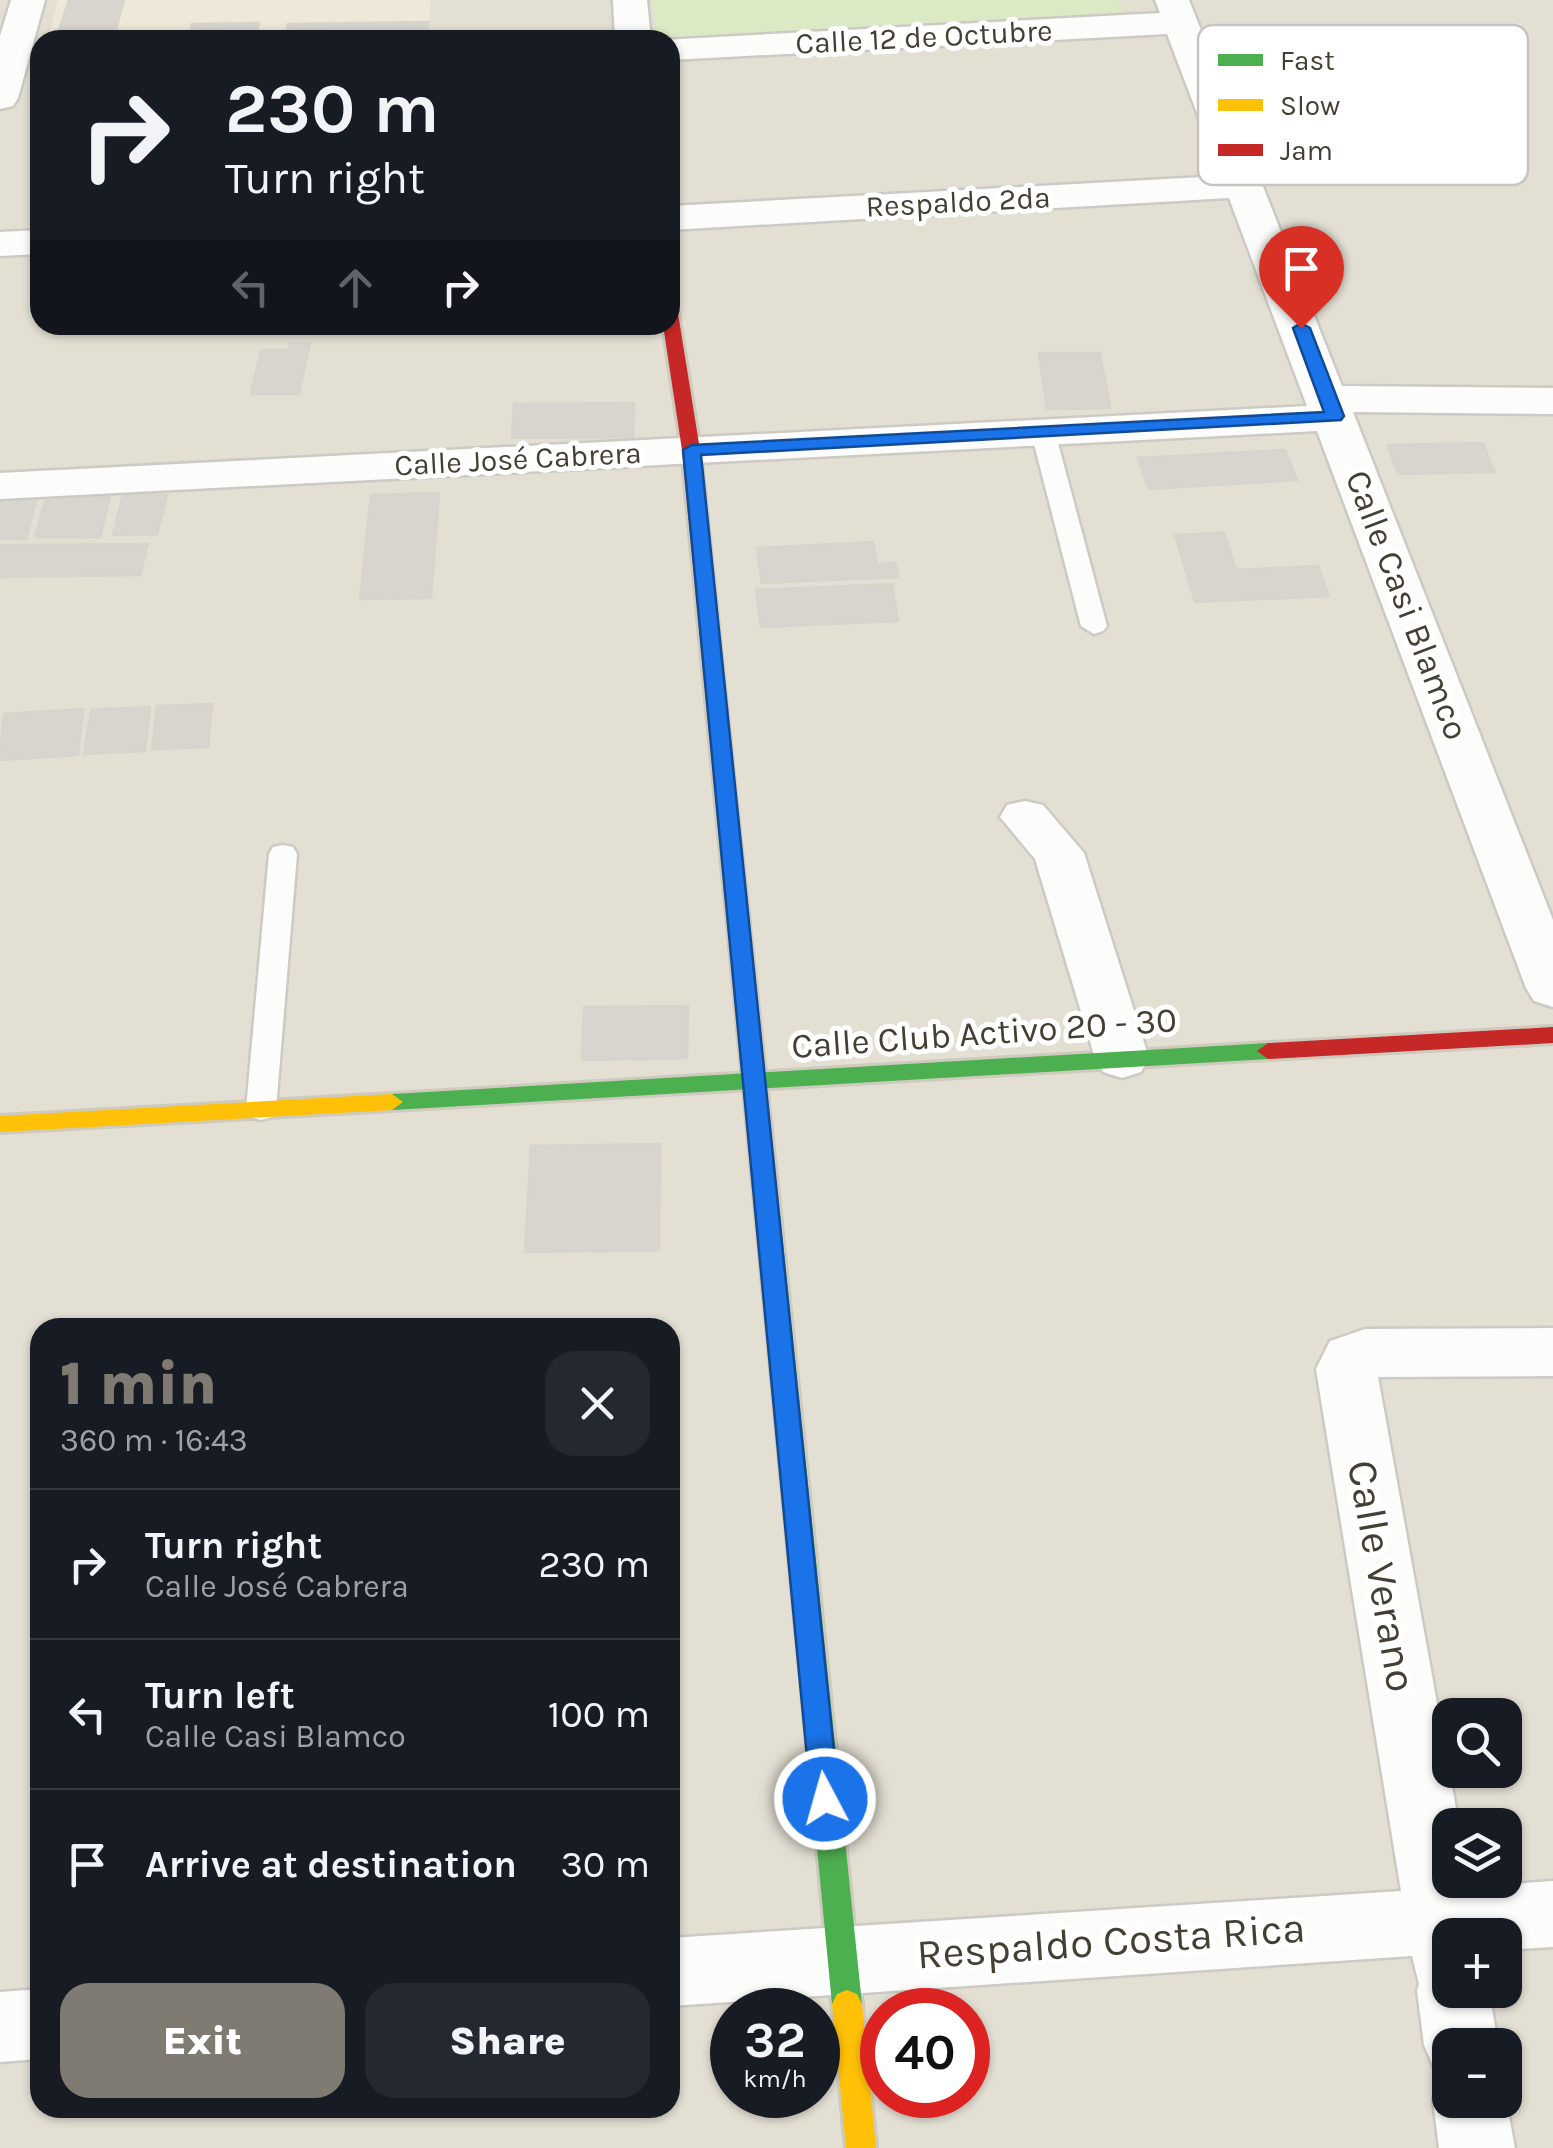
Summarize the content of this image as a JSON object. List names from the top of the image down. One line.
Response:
{"streets":{"street":["Calle 12 de Octubre","Respaldo 2da","Calle José Cabrera","Calle Casi Blamco","Calle Club Activo 20 - 30","Calle Verano","Respaldo Costa Rica"]},"crossings":[["Calle 12 de Octubre","Calle Casi Blamco"],["Respaldo 2da","Calle Casi Blamco"],["Calle José Cabrera","Calle Casi Blamco"]],"legend":["Fast","Slow","Jam"],"page":{"turn":["230 m","Turn right"],"heading":["1 min","360 m · 16:43"],"list":[{"name":"Turn right","note":"Calle José Cabrera","value":"230 m"},{"name":"Turn left","note":"Calle Casi Blamco","value":"100 m"},{"name":"Arrive at destination","value":"30 m"}],"map_buttons":["+","−"],"buttons":["Exit","Share"],"speed":"32 km/h","limit":"40"}}
